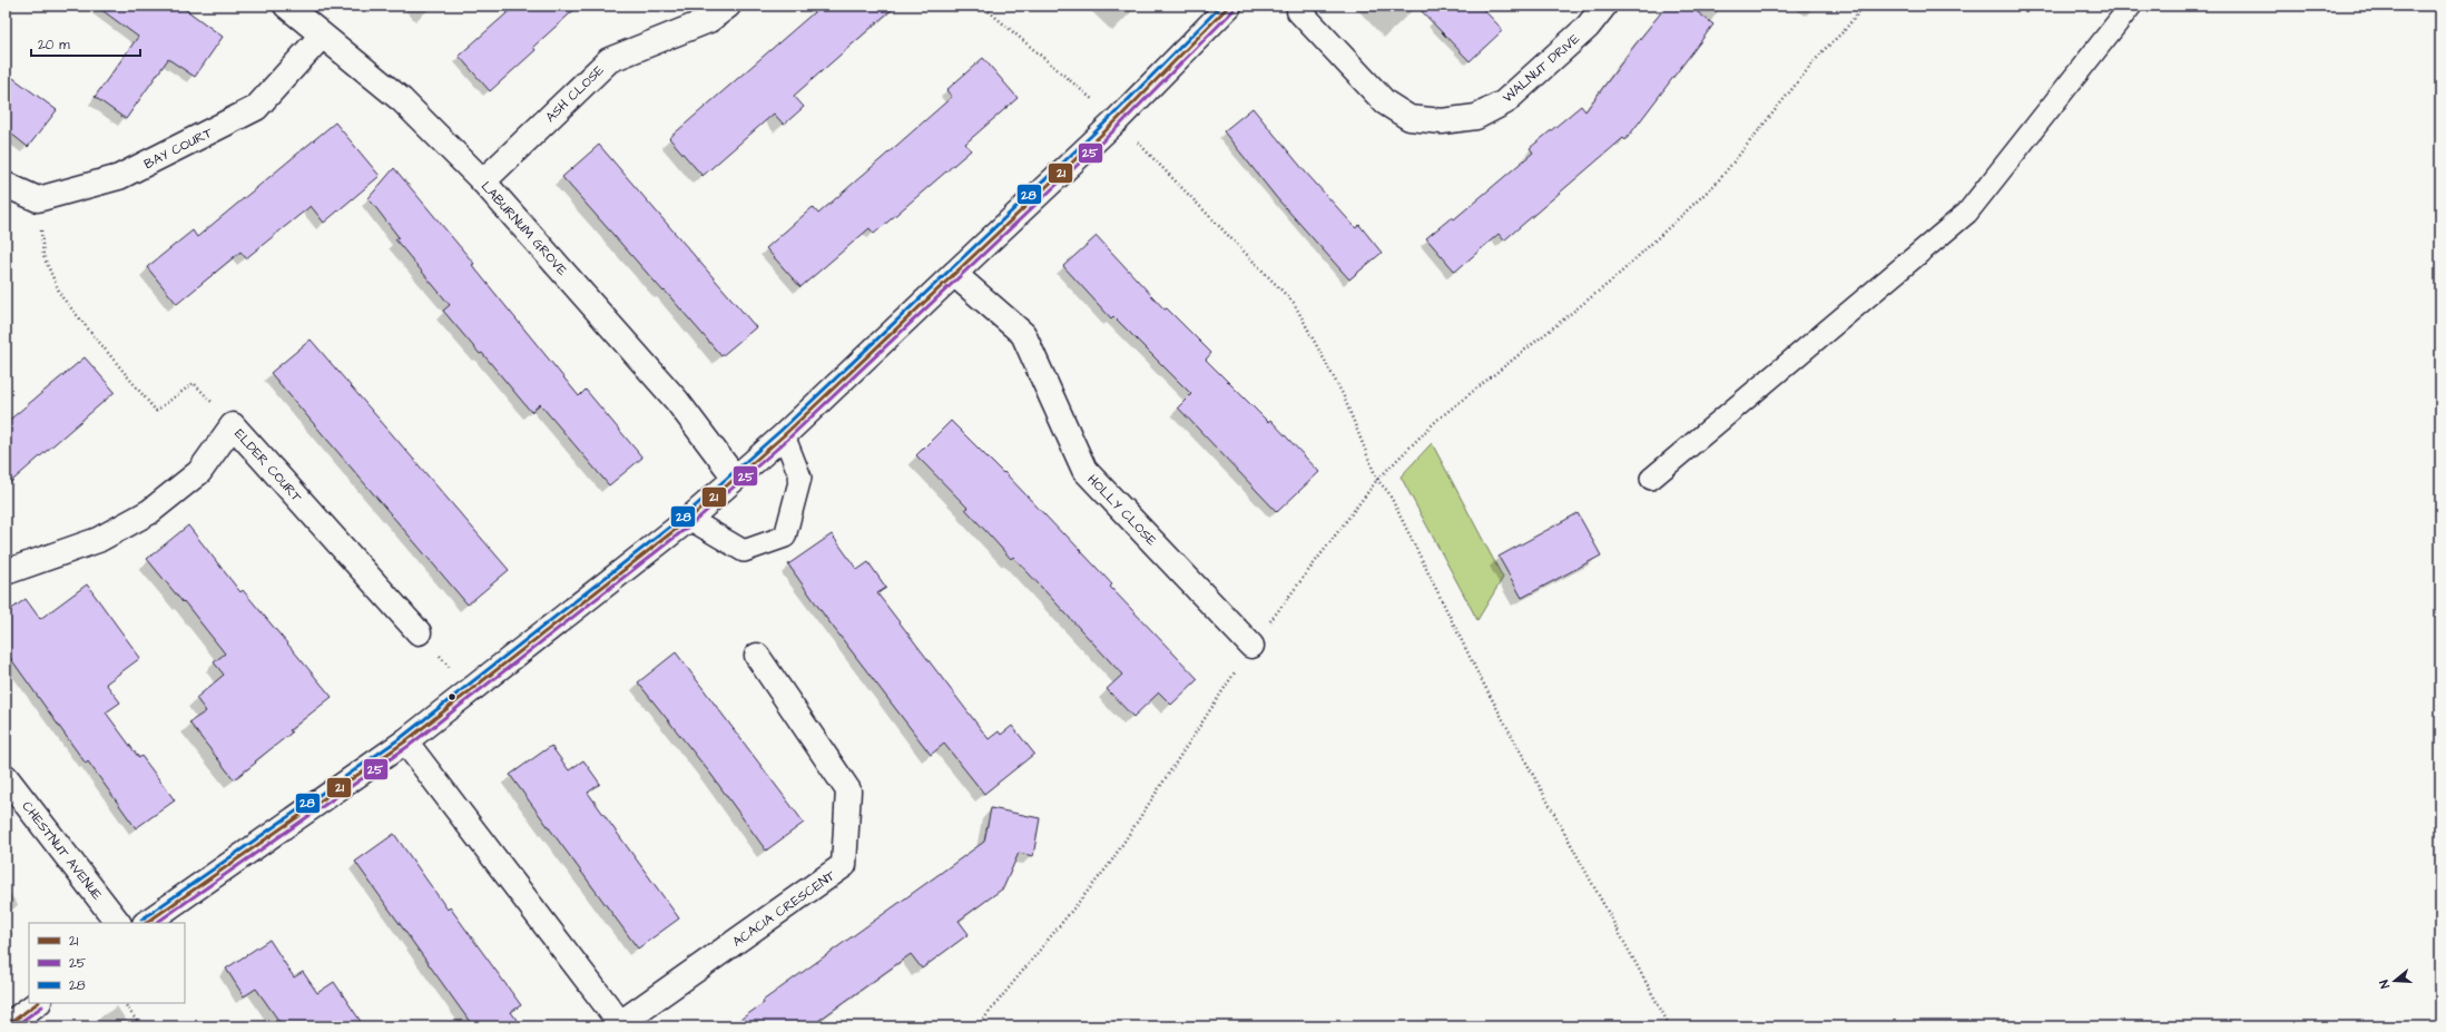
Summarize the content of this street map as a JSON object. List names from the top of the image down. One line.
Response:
{"streets":{"street":["WALNUT DRIVE","ASH CLOSE","BAY COURT","LABURNUM GROVE","ELDER COURT","HOLLY CLOSE","CHESTNUT AVENUE","ACACIA CRESCENT"]},"crossings":[["ASH CLOSE","LABURNUM GROVE"],["BAY COURT","LABURNUM GROVE"]],"lines":["transit line 21","transit line 28","transit line 25"],"legend":["21","25","28"],"scale_bar":"20 m","north":"left"}
